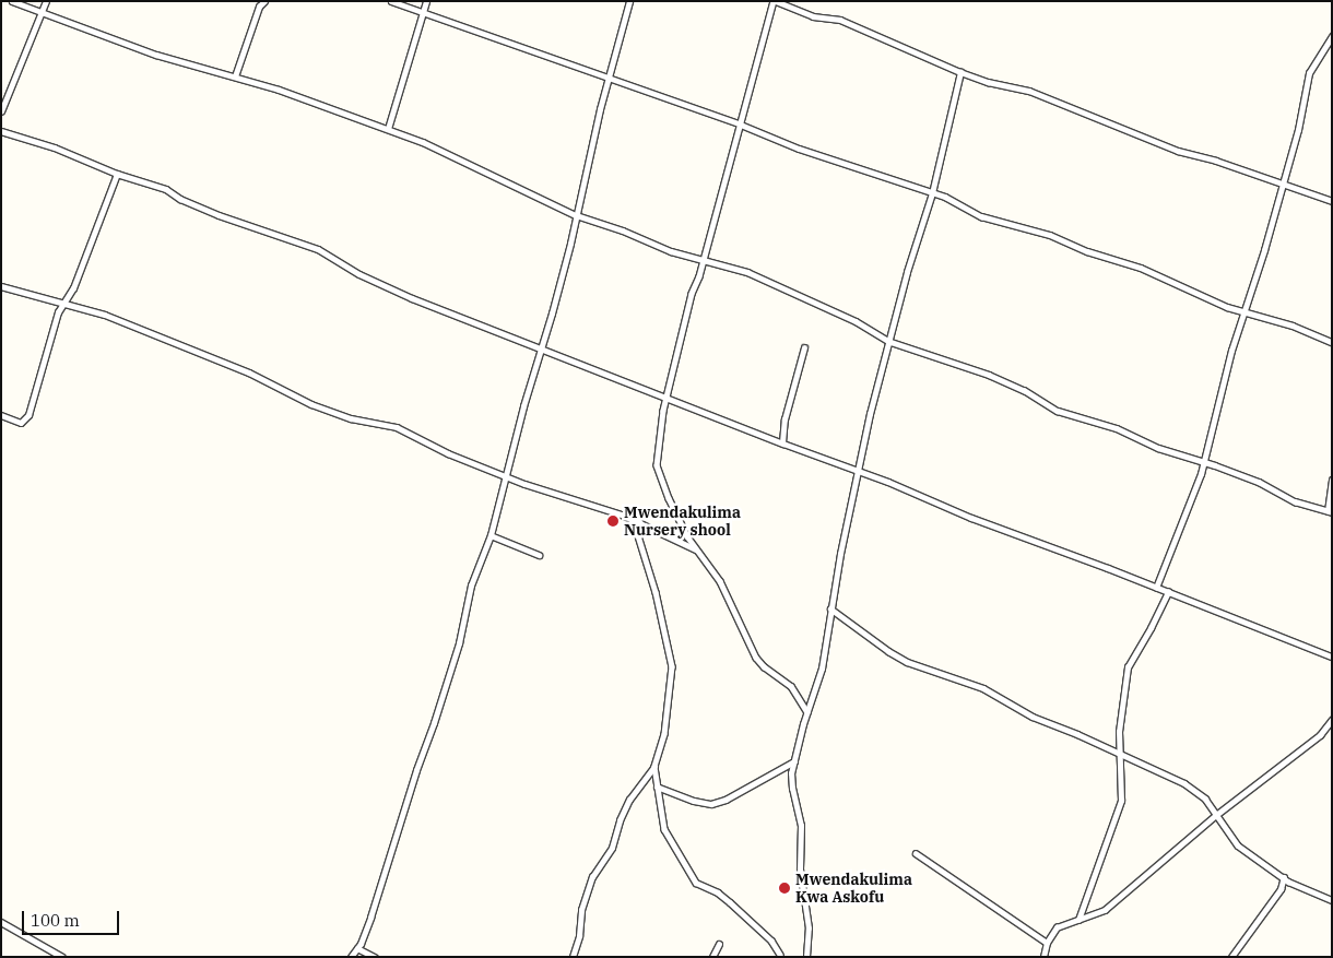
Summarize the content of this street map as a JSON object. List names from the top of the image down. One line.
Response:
{"places":["Mwendakulima Nursery shool","Mwendakulima Kwa Askofu"],"scale_bar":"100 m"}
